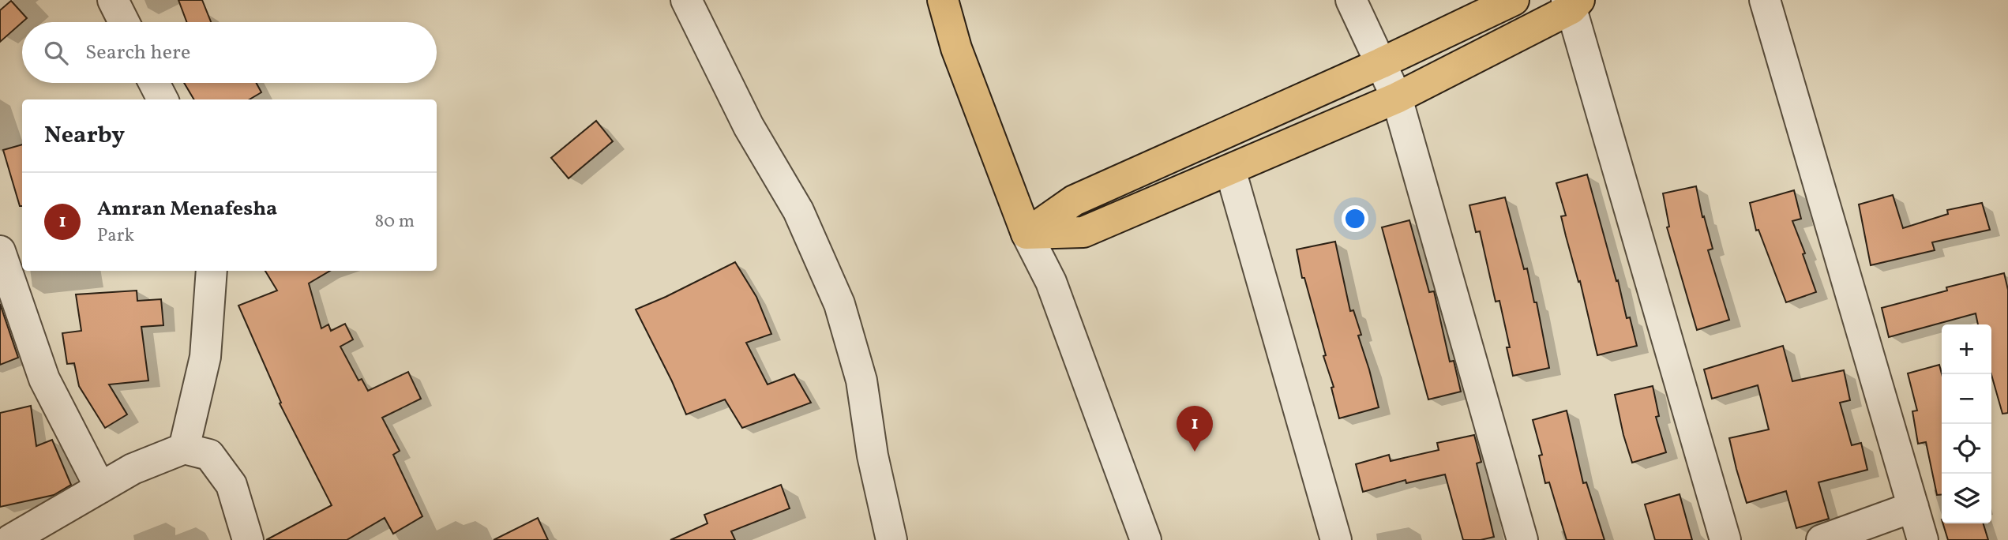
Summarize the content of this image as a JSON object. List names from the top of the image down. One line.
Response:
{"page":{"search":"Search here","heading":"Nearby","list":[{"mark":"1","name":"Amran Menafesha","note":"Park","value":"80 m"}],"map_buttons":["+","−"],"pins":"1"}}
